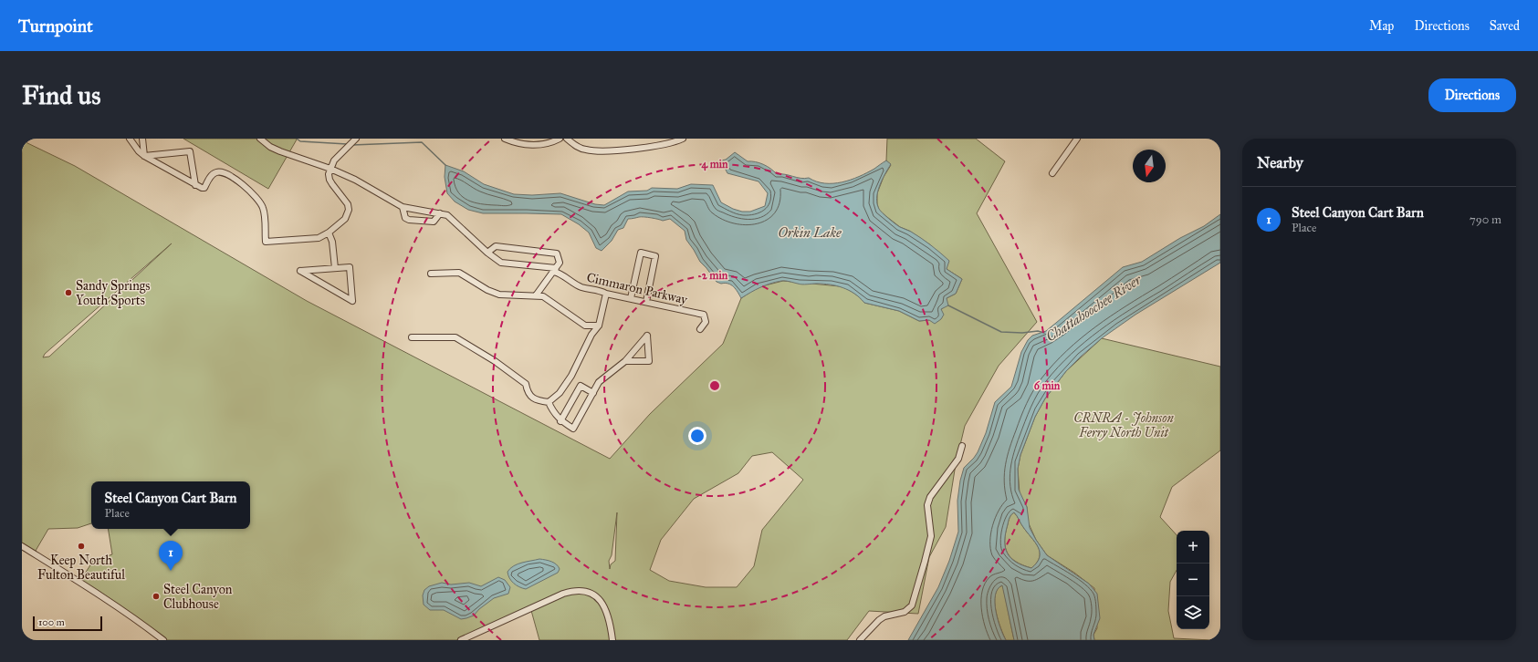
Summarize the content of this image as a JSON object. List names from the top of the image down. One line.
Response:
{"streets":{"street":["Cimmaron Parkway"]},"water":["Orkin Lake","Chattahoochee River"],"parks":["CRNRA - Johnson Ferry North Unit"],"places":["Sandy Springs Youth Sports","Keep North Fulton Beautiful","Steel Canyon Clubhouse"],"scale_bar":"100 m","north":"bottom","page":{"header":"Turnpoint","nav":["Map","Directions","Saved"],"buttons":"Directions","title":"Find us","heading":"Nearby","list":[{"mark":"1","name":"Steel Canyon Cart Barn","note":"Place","value":"790 m"}],"popup":["Steel Canyon Cart Barn","Place"],"map_buttons":["+","−"],"pins":"1","scale":"100 m"},"rings":["4 min","2 min","6 min"]}
